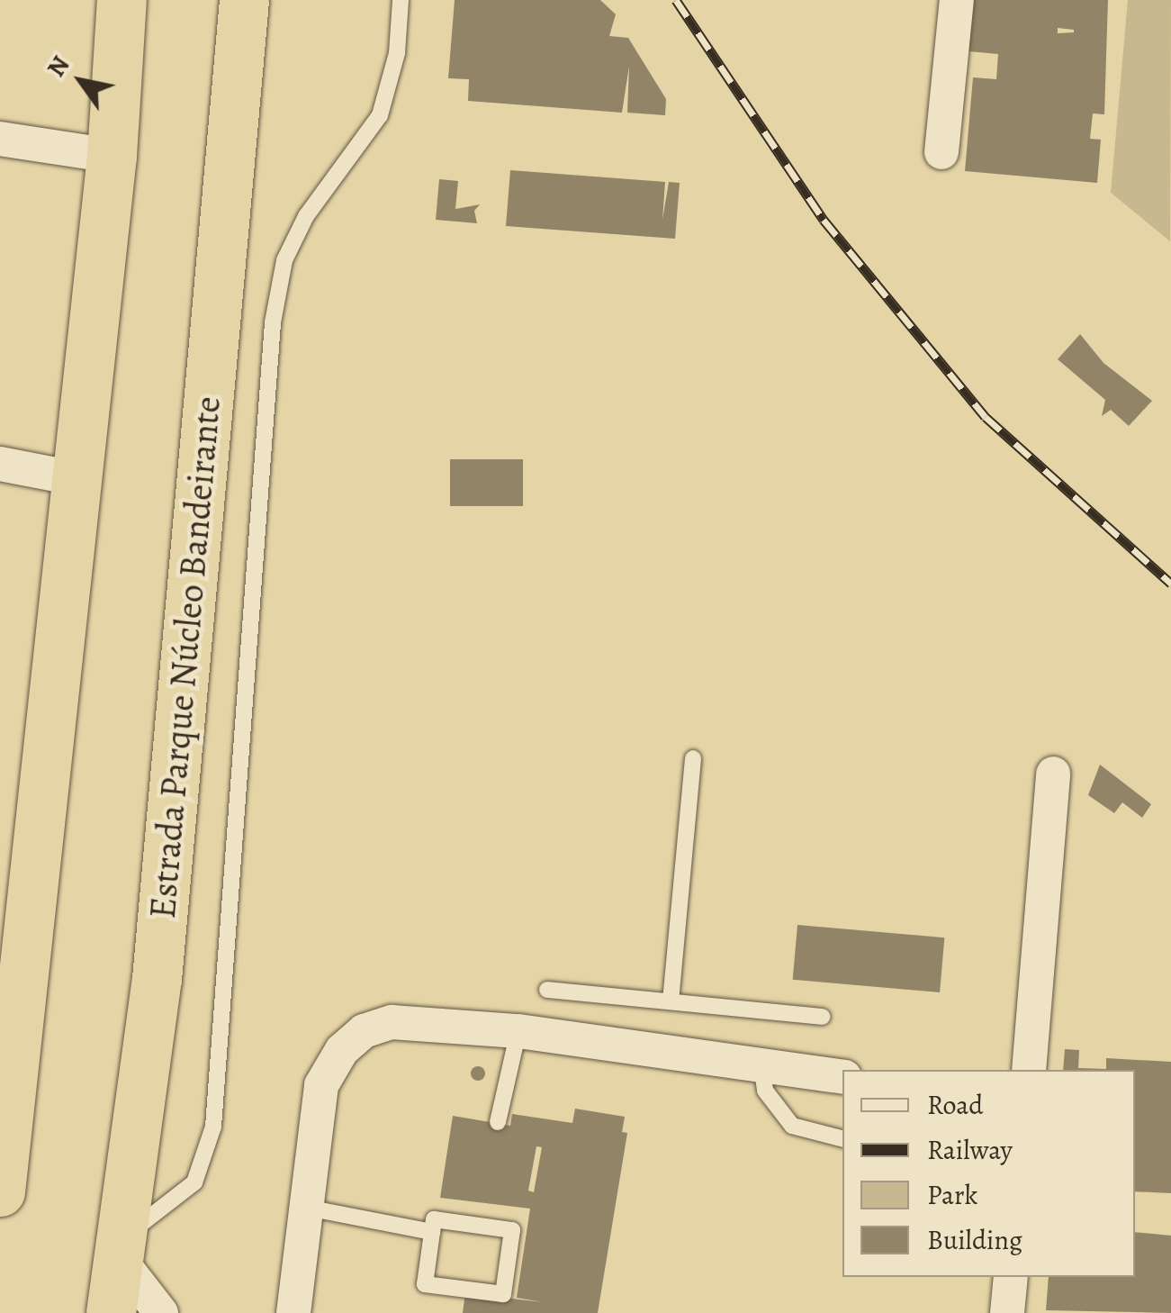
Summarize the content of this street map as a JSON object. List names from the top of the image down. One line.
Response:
{"streets":{"highway":["Estrada Parque Núcleo Bandeirante"]},"legend":["Road","Railway","Park","Building"],"north":"top left"}
